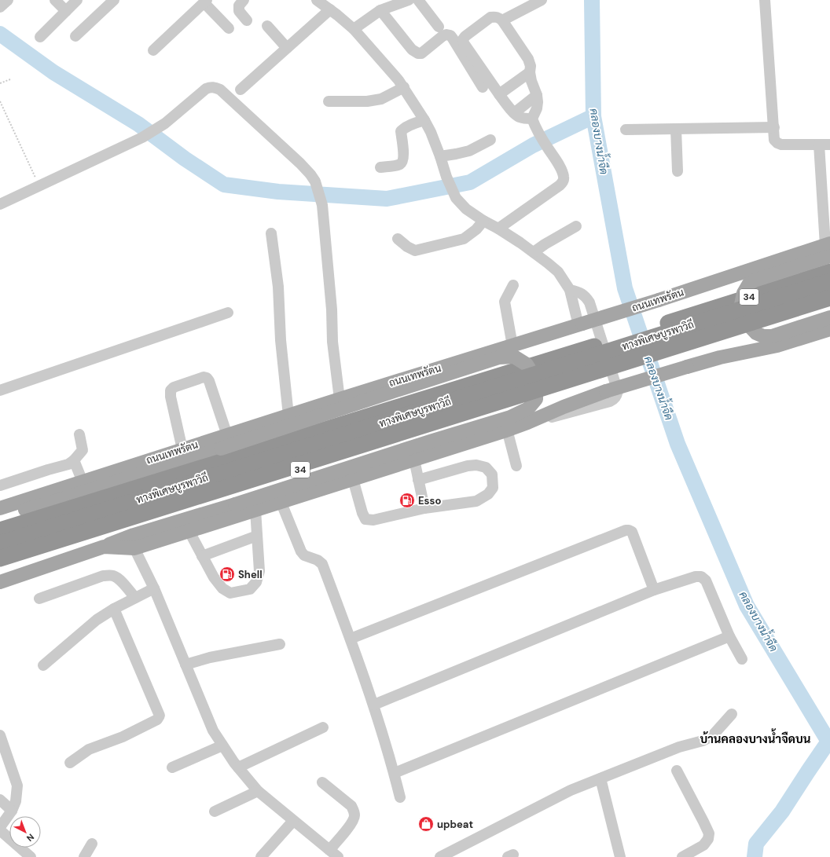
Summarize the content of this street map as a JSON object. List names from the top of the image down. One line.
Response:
{"streets":{"highway":["34","ทางพิเศษบูรพาวิถี"],"main road":["ถนนเทพรัตน"]},"districts":["บ้านคลองบางน้ำจืดบน"],"water":["คลองบางน้ำจืด"],"places":{"fuel station":["Esso","Shell"],"shop":["upbeat"]},"north":"bottom right"}
